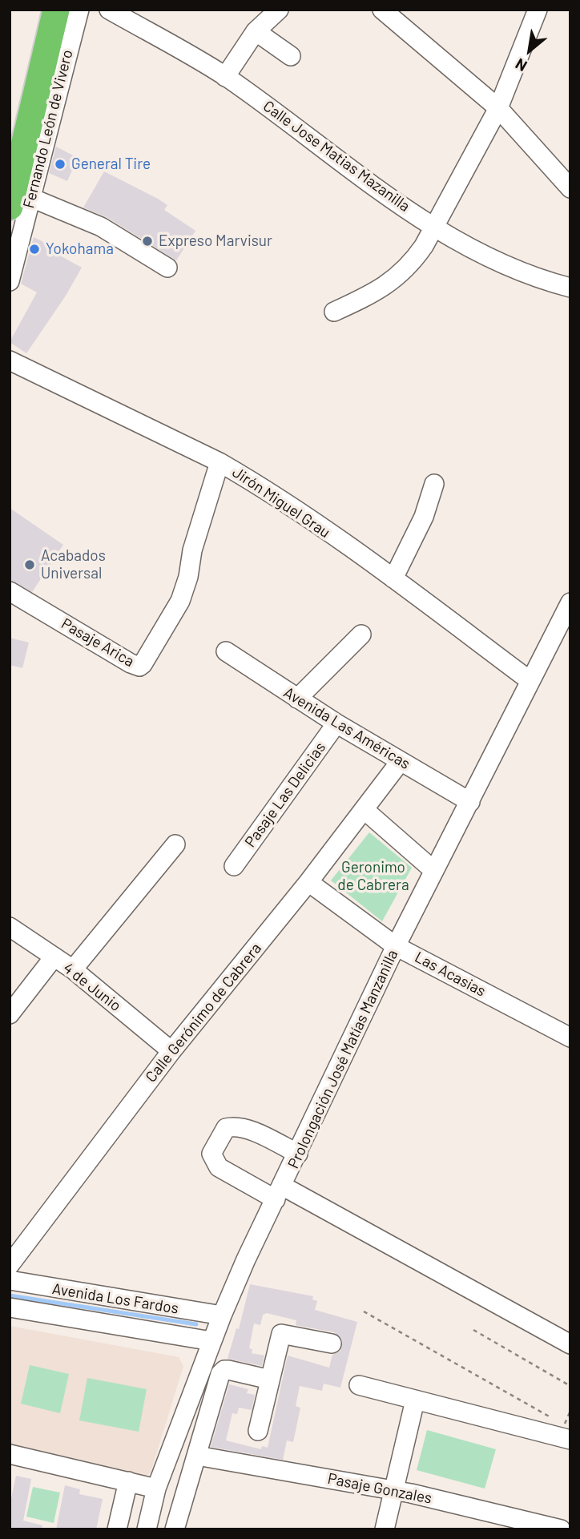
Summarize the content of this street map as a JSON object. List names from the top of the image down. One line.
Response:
{"streets":{"street":["Fernando León de Vivero","Calle Jose Matias Mazanilla","Jirón Miguel Grau","Pasaje Arica","Avenida Las Américas","Pasaje Las Delicias","Las Acasias","4 de Junio","Calle Gerónimo de Cabrera","Prolongación José Matías Manzanilla","Avenida Los Fardos","Pasaje Gonzales"]},"crossings":[["Jirón Miguel Grau","Pasaje Arica"],["Jirón Miguel Grau","Prolongación José Matías Manzanilla"],["Avenida Las Américas","Pasaje Las Delicias"],["Avenida Las Américas","Calle Gerónimo de Cabrera"],["Avenida Las Américas","Prolongación José Matías Manzanilla"],["Las Acasias","Calle Gerónimo de Cabrera"],["Las Acasias","Prolongación José Matías Manzanilla"],["4 de Junio","Calle Gerónimo de Cabrera"],["Prolongación José Matías Manzanilla","Avenida Los Fardos"]],"parks":["Geronimo de Cabrera"],"places":["General Tire","Expreso Marvisur","Yokohama","Acabados Universal"],"north":"bottom left"}
